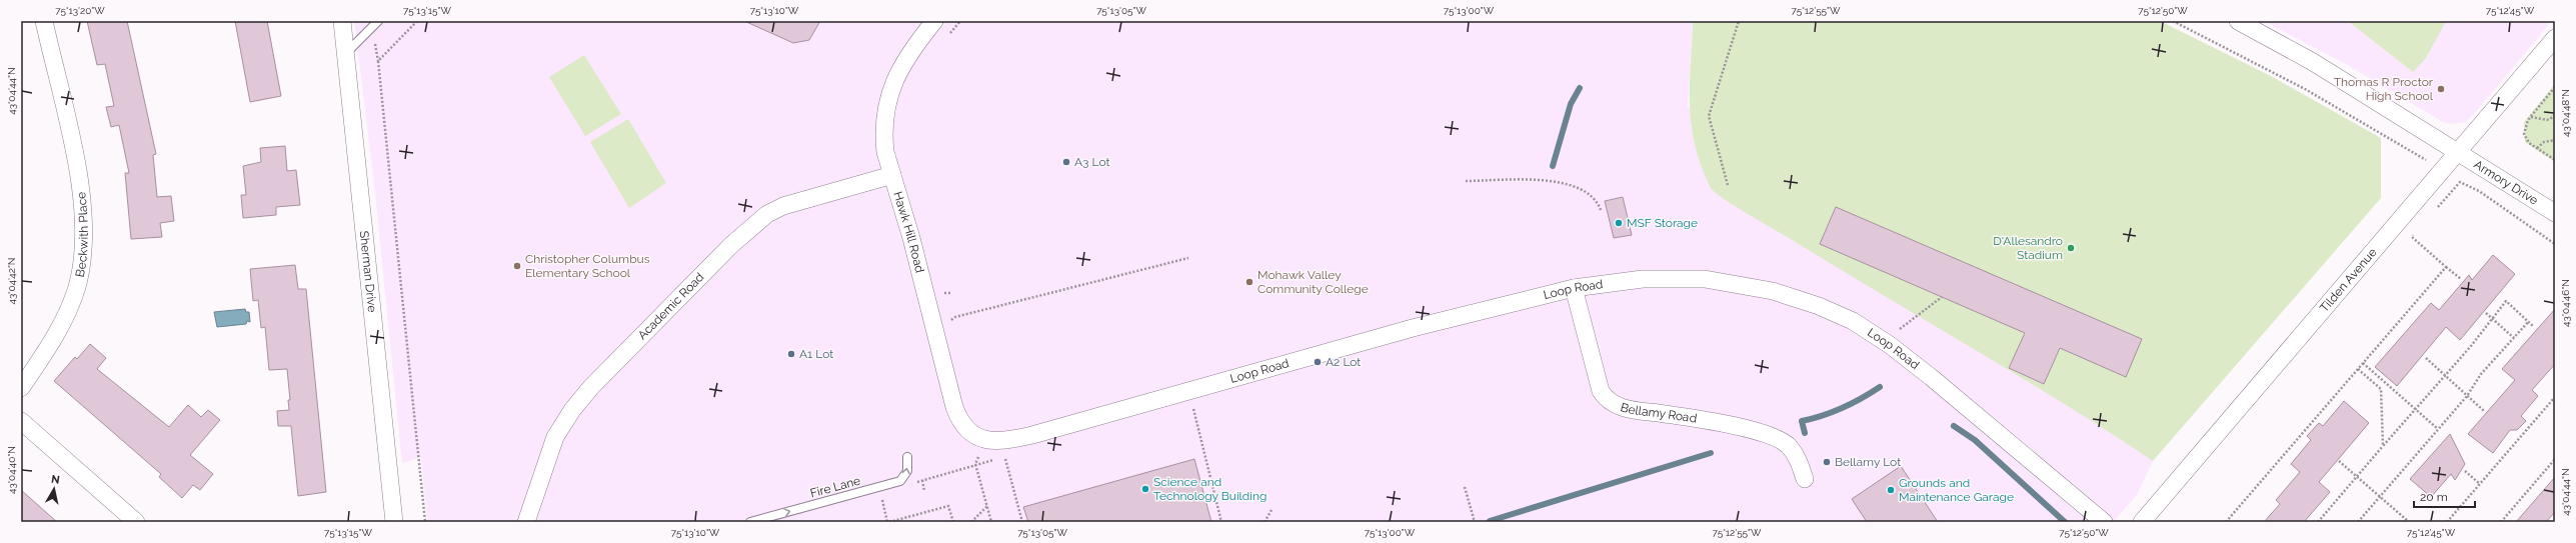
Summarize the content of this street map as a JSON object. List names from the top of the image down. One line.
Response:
{"streets":{"street":["Armory Drive","Hawk Hill Road","Beckwith Place","Sherman Drive","Tilden Avenue","Loop Road","Academic Road","Bellamy Road"],"lane":["Fire Lane"]},"crossings":[["Armory Drive","Tilden Avenue"],["Hawk Hill Road","Loop Road"],["Hawk Hill Road","Academic Road"],["Loop Road","Bellamy Road"]],"one_way":["Fire Lane"],"places":["Thomas R Proctor High School","A3 Lot","MSF Storage","D'Allesandro Stadium","Christopher Columbus Elementary School","Mohawk Valley Community College","A1 Lot","A2 Lot","Bellamy Lot","Science and Technology Building","Grounds and Maintenance Garage"],"scale_bar":"20 m","north":"top","coordinates":["75°13'20\"W","75°13'15\"W","75°13'10\"W","75°13'05\"W","75°13'00\"W","75°12'55\"W","75°12'50\"W","75°12'45\"W","43°04'44\"N","43°04'48\"N","43°04'42\"N","43°04'46\"N","43°04'40\"N"]}
